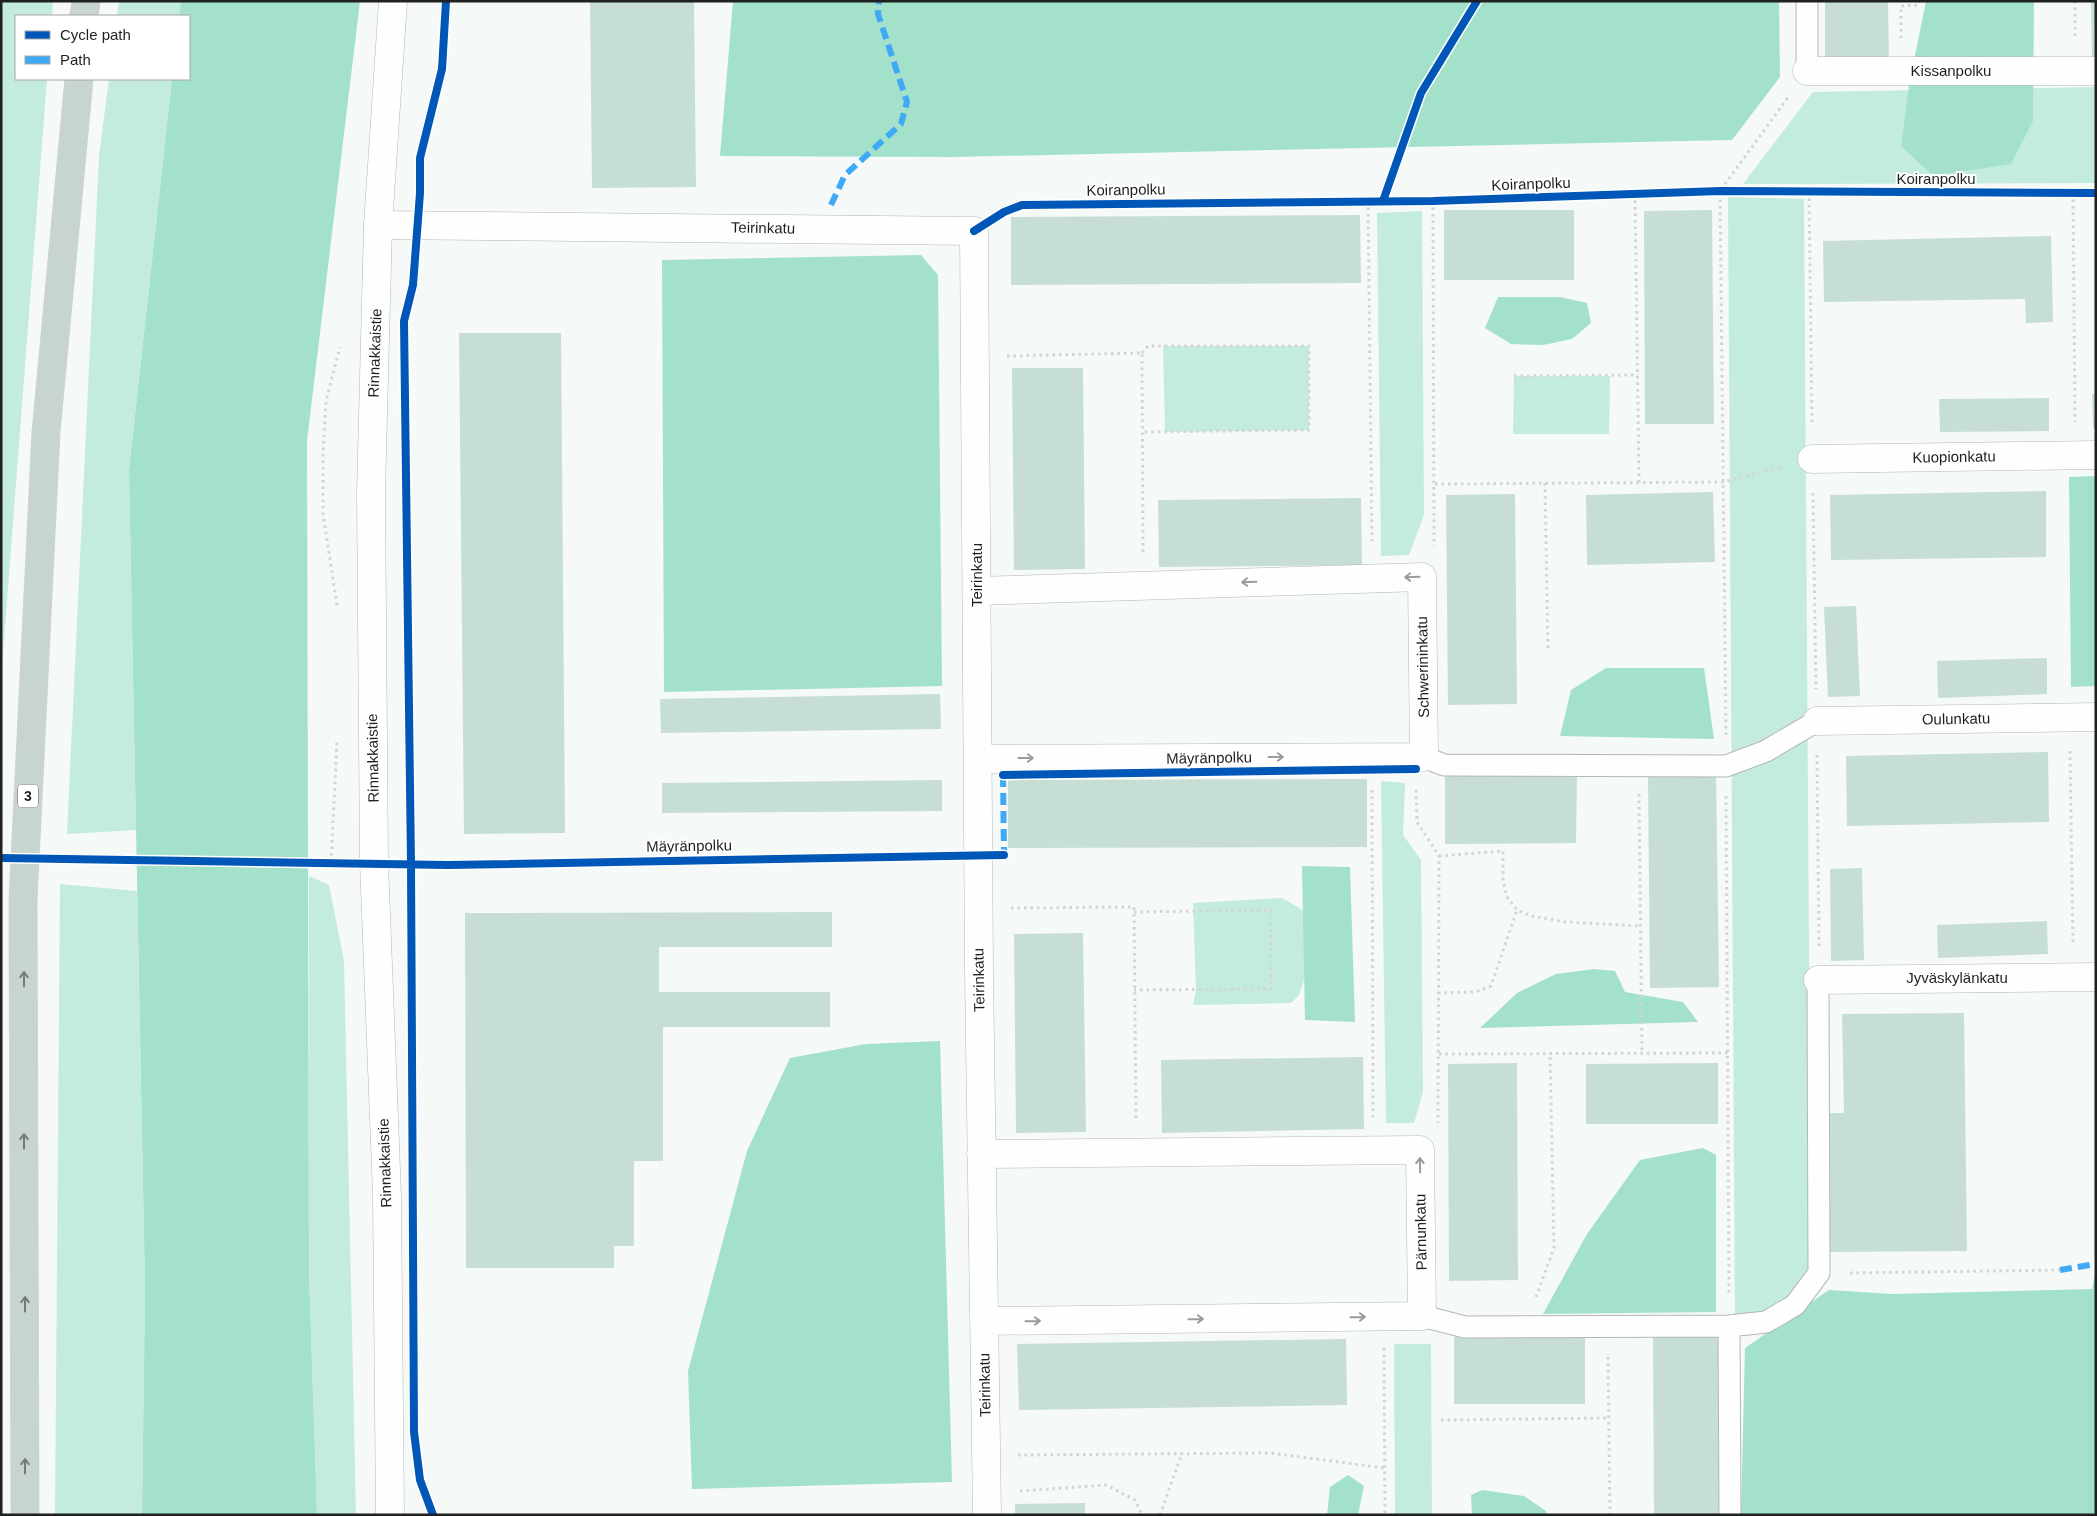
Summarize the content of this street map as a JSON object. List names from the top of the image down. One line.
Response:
{"streets":{"highway":["3"],"street":["Kissanpolku","Teirinkatu","Rinnakkaistie","Kuopionkatu","Schwerininkatu","Oulunkatu","Jyväskylänkatu","Pärnunkatu"],"cycle path":["Koiranpolku","Mäyränpolku"]},"crossings":[["Koiranpolku","Teirinkatu"],["Teirinkatu","Rinnakkaistie"]],"one_way":["Pärnunkatu"],"legend":["Cycle path","Path"]}
